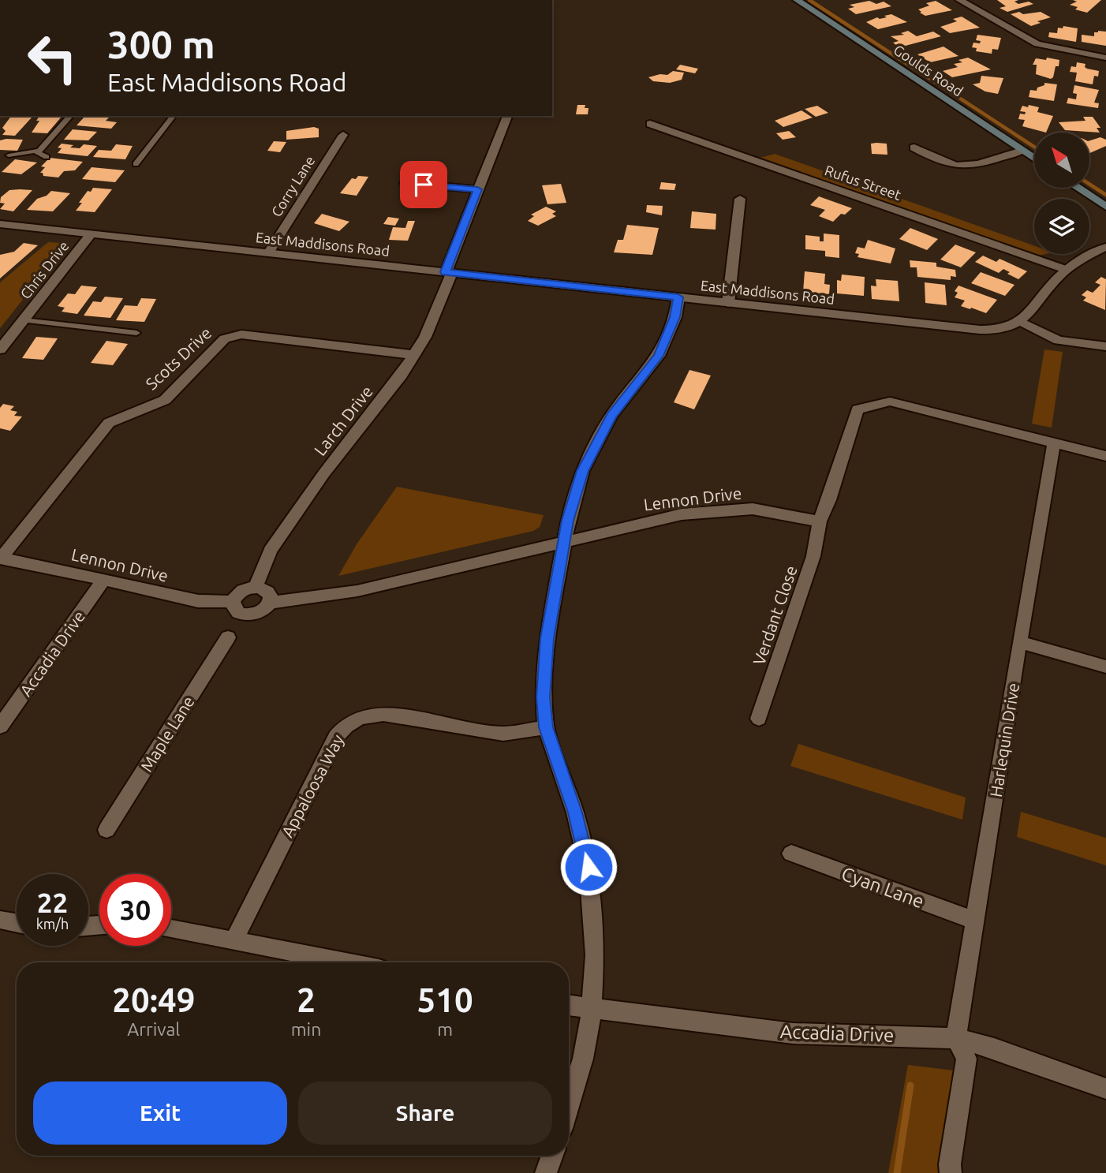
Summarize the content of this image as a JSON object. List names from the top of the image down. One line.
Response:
{"streets":{"main road":["Goulds Road"],"street":["Rufus Street","Corry Lane","East Maddisons Road","Chris Drive","Scots Drive","Larch Drive","Lennon Drive","Verdant Close","Accadia Drive","Maple Lane","Harlequin Drive","Appaloosa Way","Cyan Lane"]},"crossings":[["Corry Lane","East Maddisons Road"],["East Maddisons Road","Chris Drive"],["East Maddisons Road","Larch Drive"],["Scots Drive","Larch Drive"],["Scots Drive","Lennon Drive"],["Larch Drive","Lennon Drive"],["Lennon Drive","Verdant Close"],["Lennon Drive","Accadia Drive"],["Accadia Drive","Harlequin Drive"],["Harlequin Drive","Cyan Lane"]],"north":"top left","page":{"turn":["300 m","East Maddisons Road"],"speed":"22 km/h","limit":"30","eta":["20:49","Arrival","2","min","510","m"],"buttons":["Exit","Share"]}}
